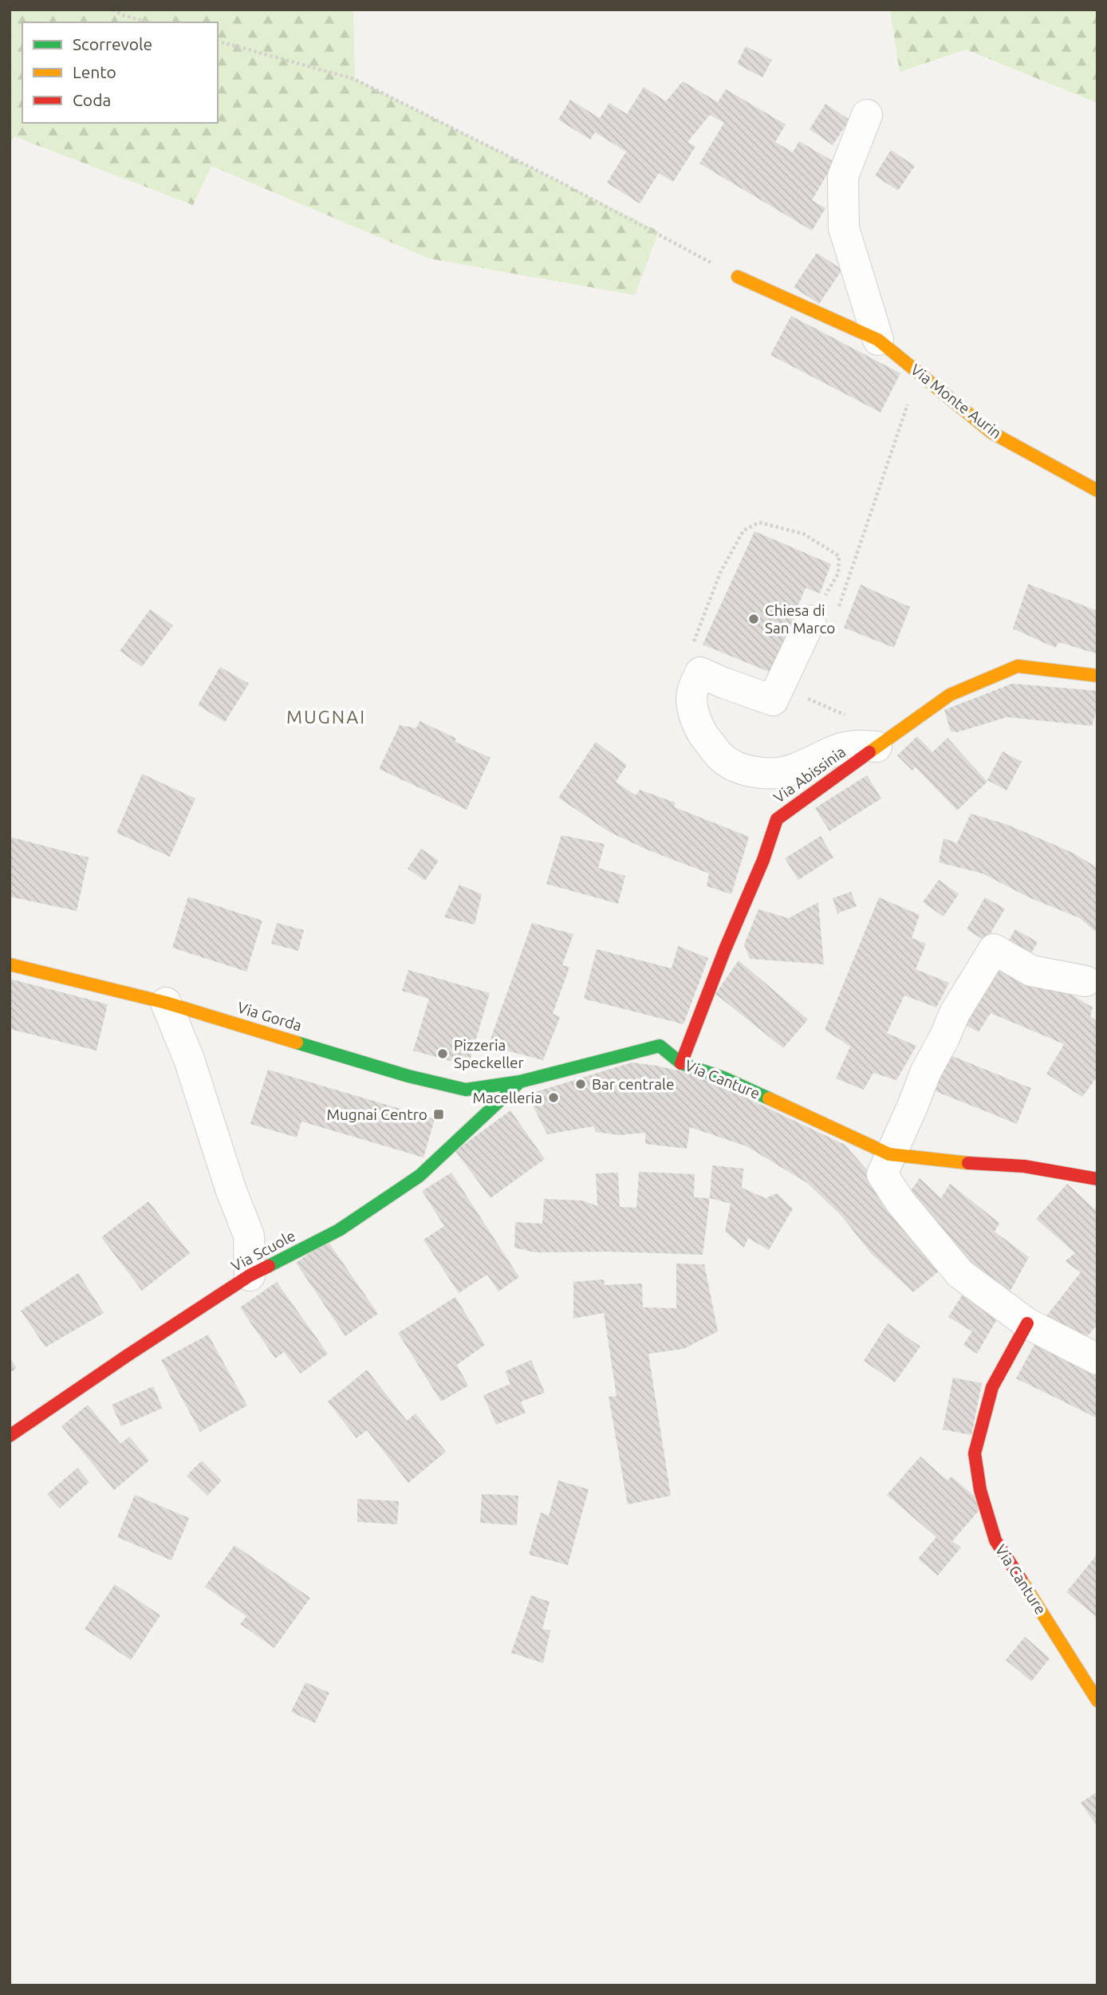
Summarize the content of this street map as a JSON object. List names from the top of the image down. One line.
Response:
{"streets":{"street":["Via Monte Aurin","Via Abissinia","Via Gorda","Via Canture","Via Scuole"]},"crossings":[["Via Abissinia","Via Canture"],["Via Gorda","Via Canture"],["Via Gorda","Via Scuole"],["Via Canture","Via Scuole"]],"districts":["MUGNAI"],"places":{"other":["Chiesa di San Marco","Pizzeria Speckeller","Bar centrale","Macelleria"],"transit":["Mugnai Centro"]},"legend":["Scorrevole","Lento","Coda"]}
